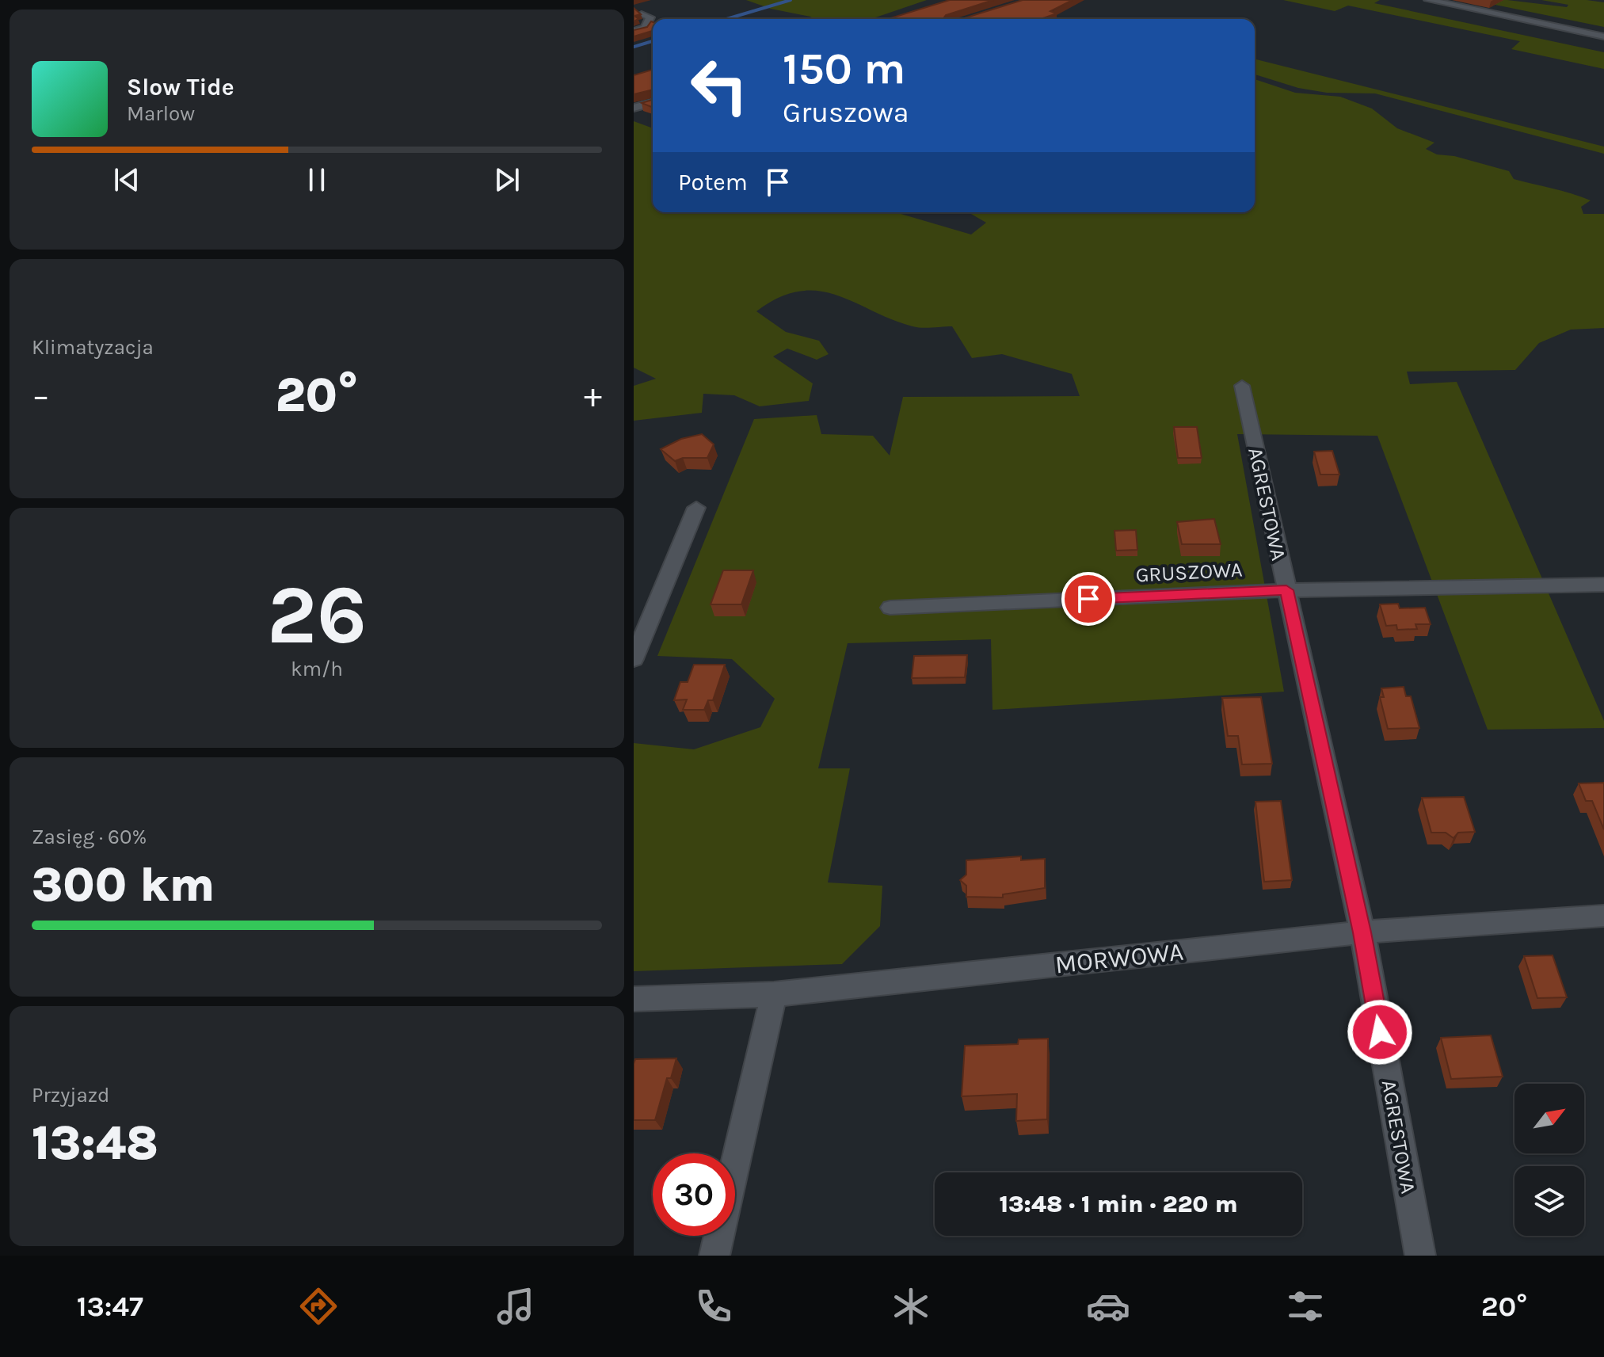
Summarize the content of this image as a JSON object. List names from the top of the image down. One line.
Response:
{"streets":{"street":["AGRESTOWA","GRUSZOWA","MORWOWA"]},"crossings":[["AGRESTOWA","GRUSZOWA"],["AGRESTOWA","MORWOWA"]],"north":"top right","page":{"turn":["150 m","Gruszowa"],"song":["Slow Tide","Marlow"],"then":"Potem","tile":["Klimatyzacja",["26","km/h"],["Zasięg · 60%","300 km"],["Przyjazd","13:48"]],"heat":["−","20°","+"],"limit":"30","trip":"13:48 · 1 min · 220 m","tabs":["13:47","20°"]}}
